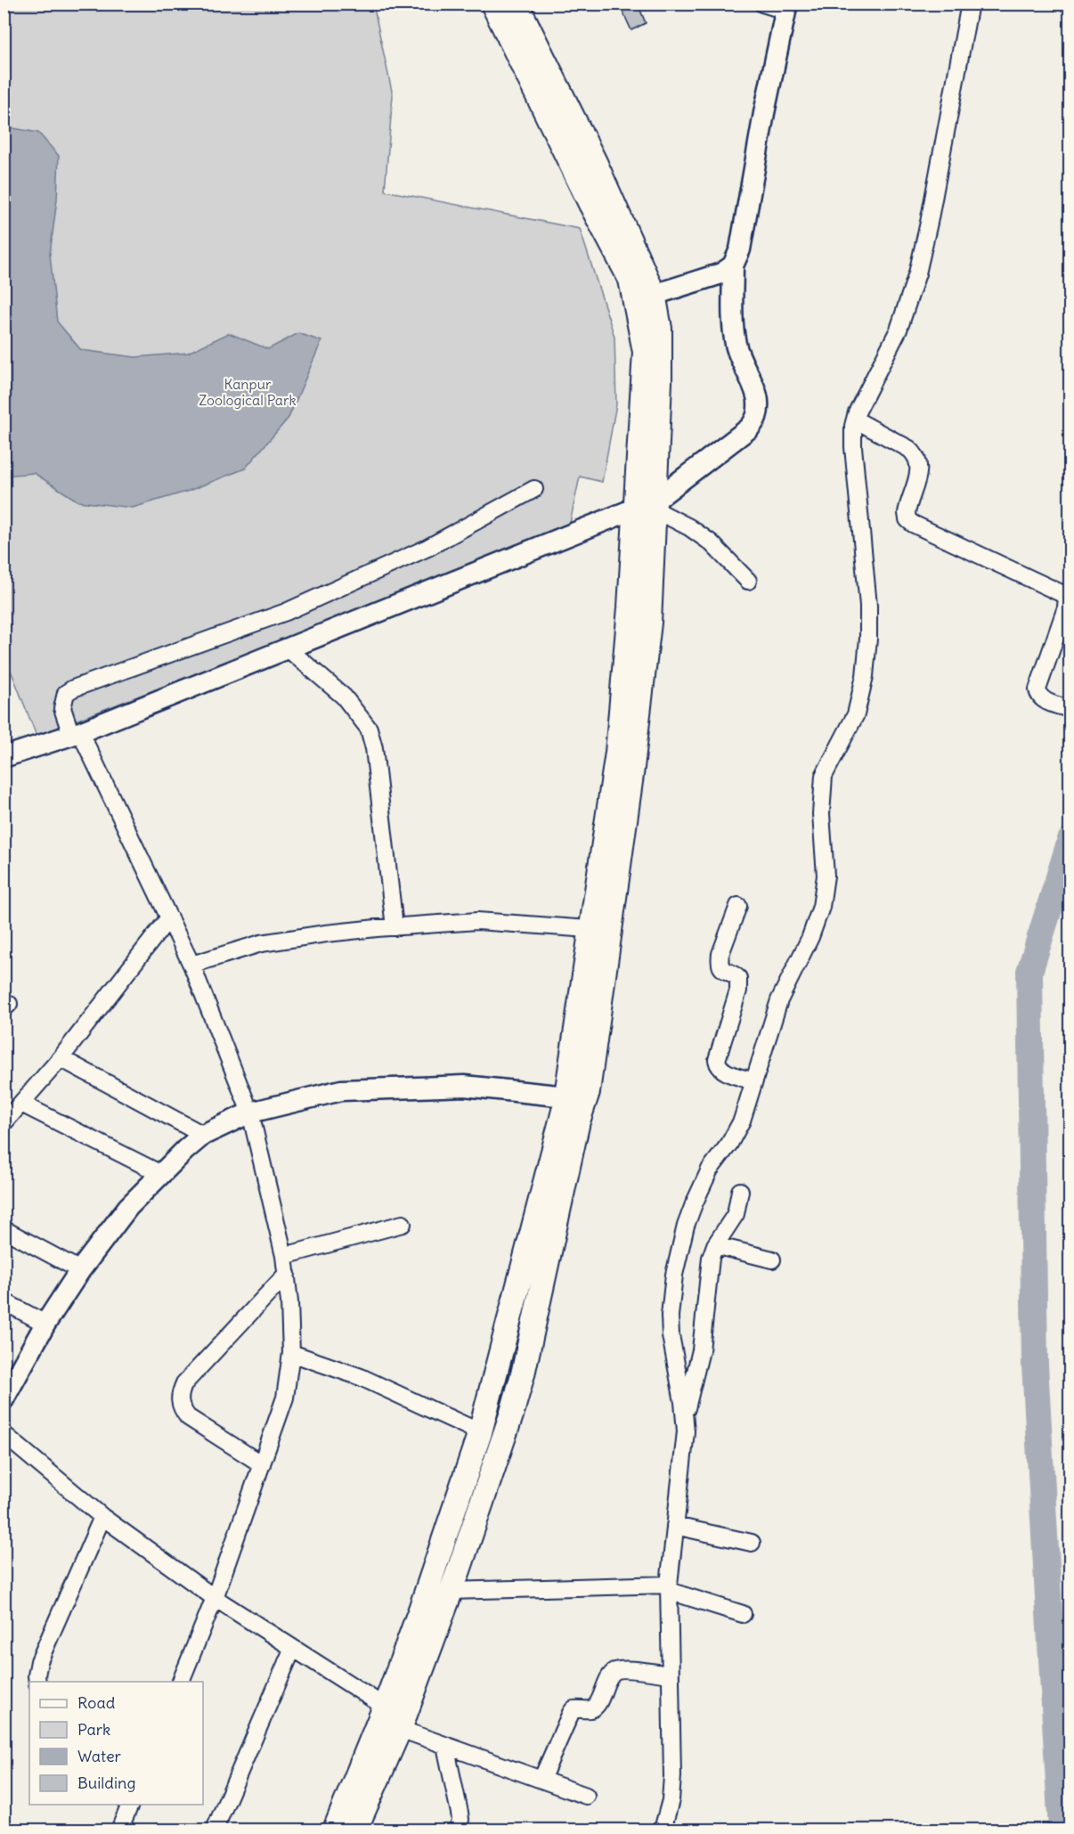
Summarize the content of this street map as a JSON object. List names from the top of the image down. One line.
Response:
{"parks":["Kanpur Zoological Park"],"legend":["Road","Park","Water","Building"]}
